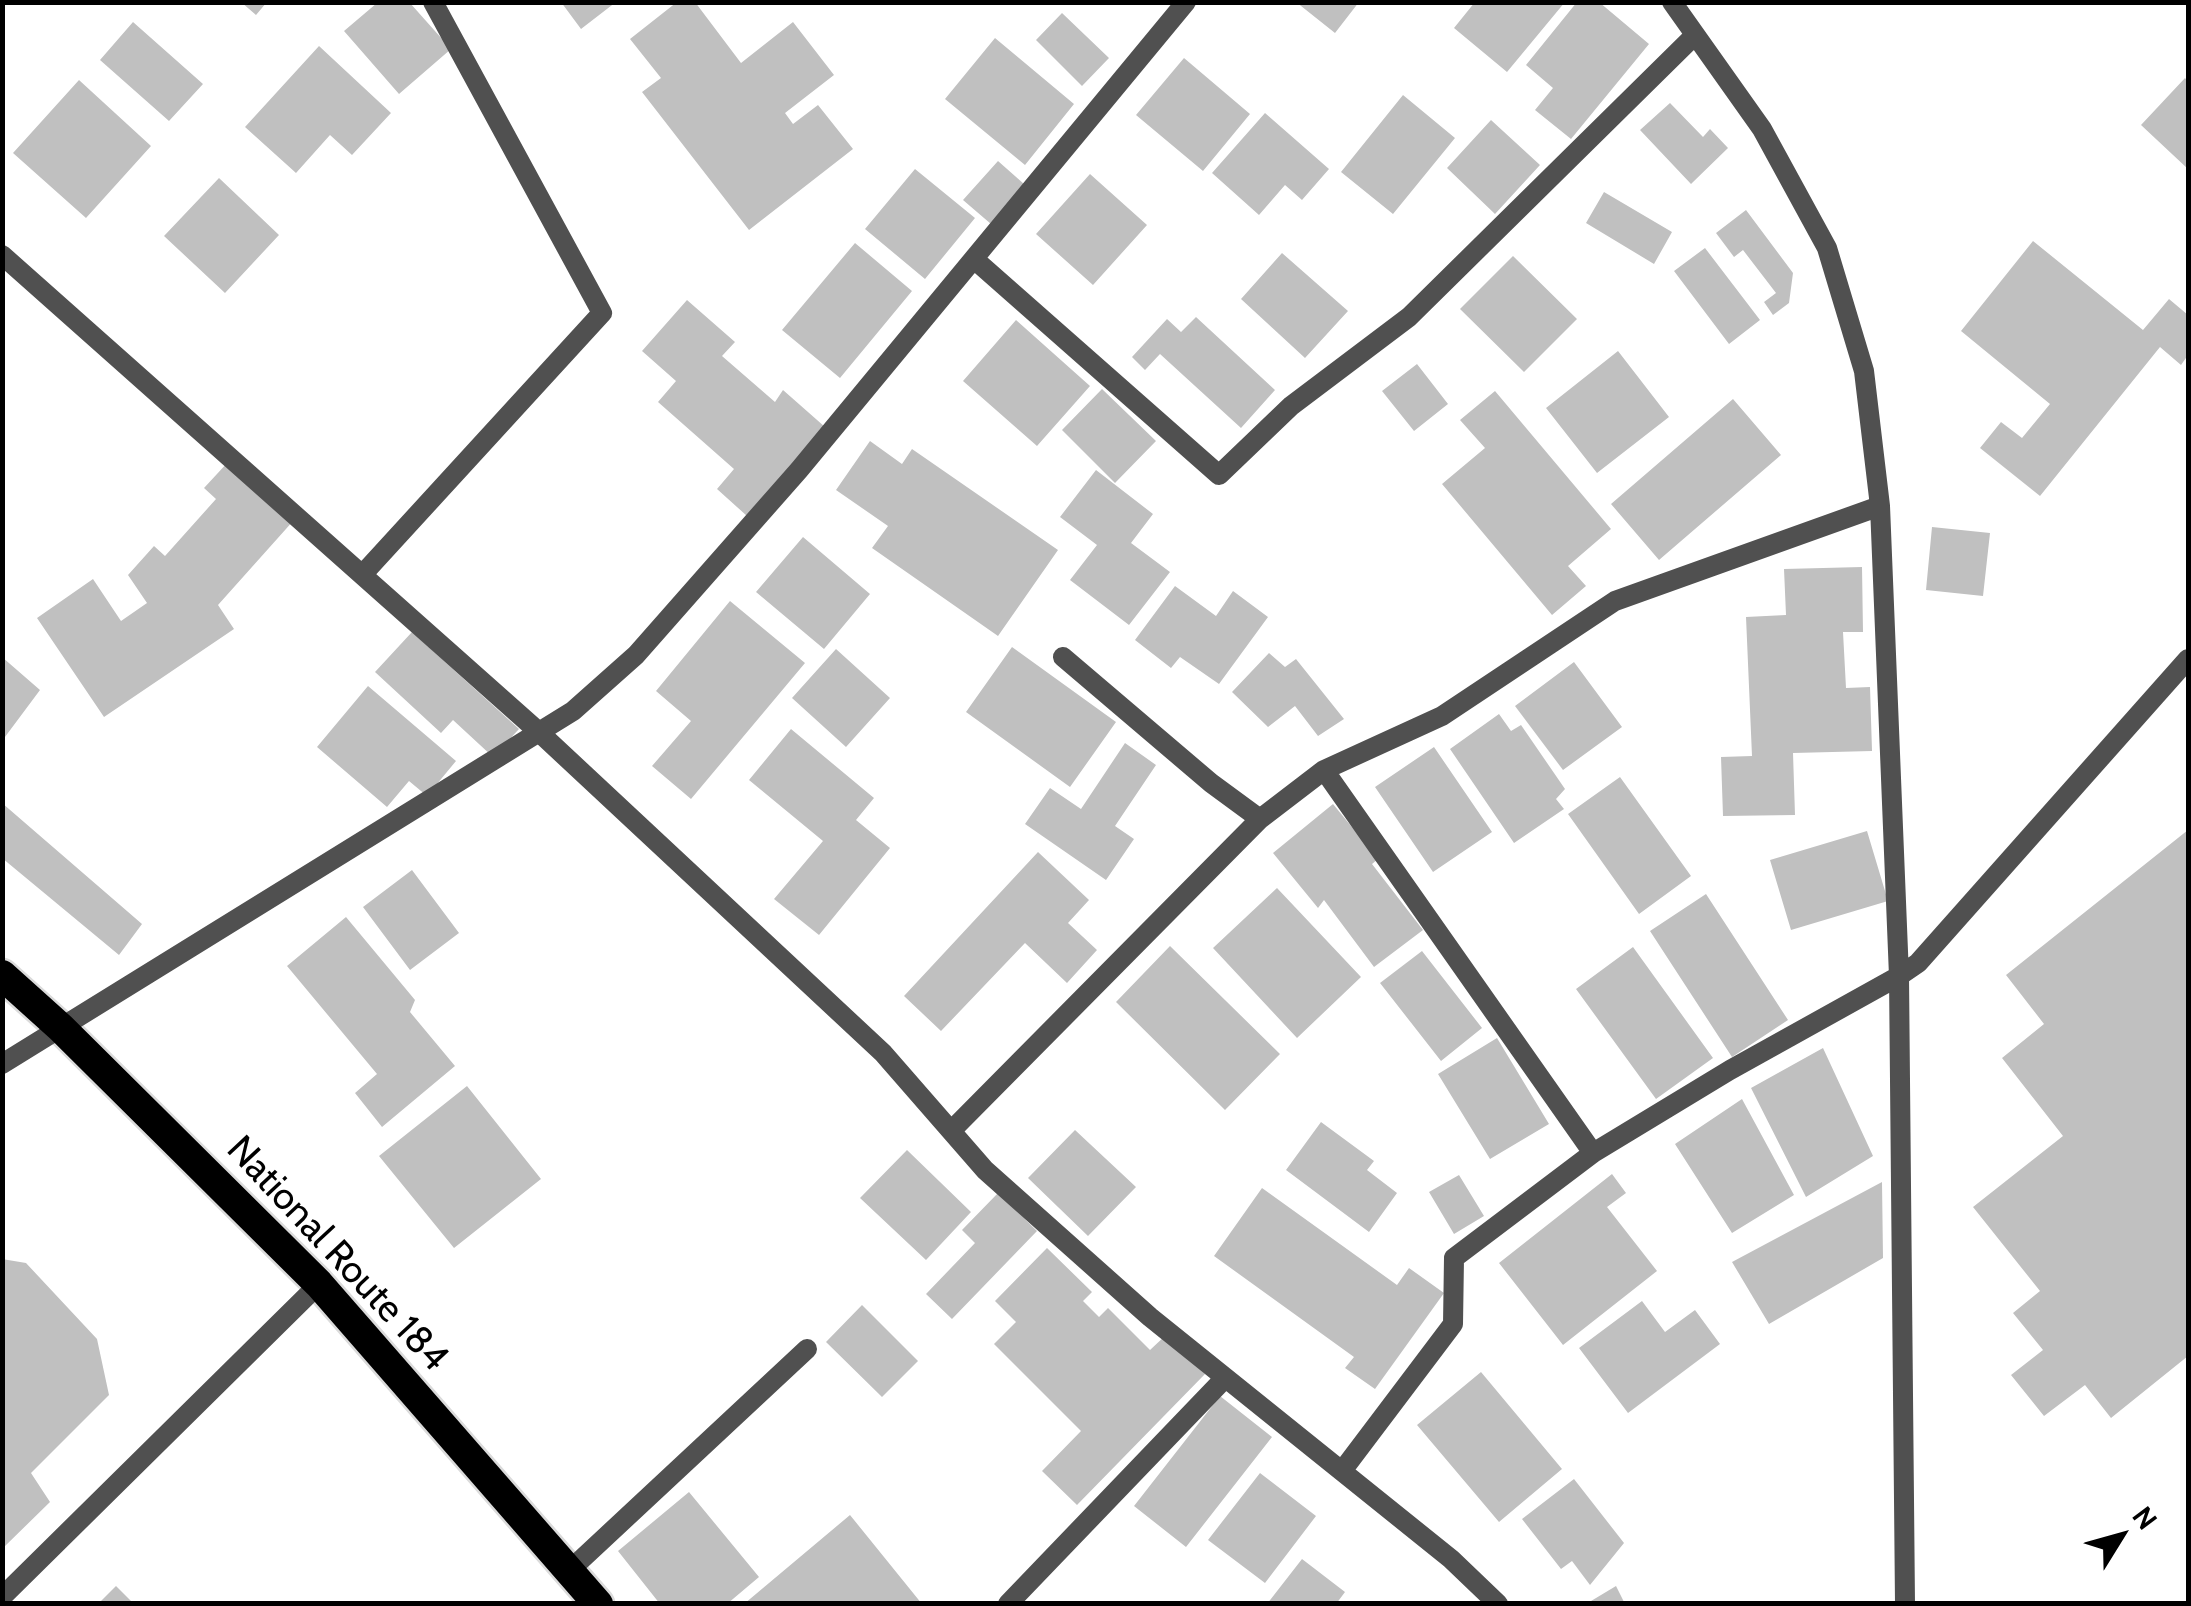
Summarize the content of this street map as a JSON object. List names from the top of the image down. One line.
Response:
{"streets":{"highway":["National Route 184"]},"north":"top right"}
